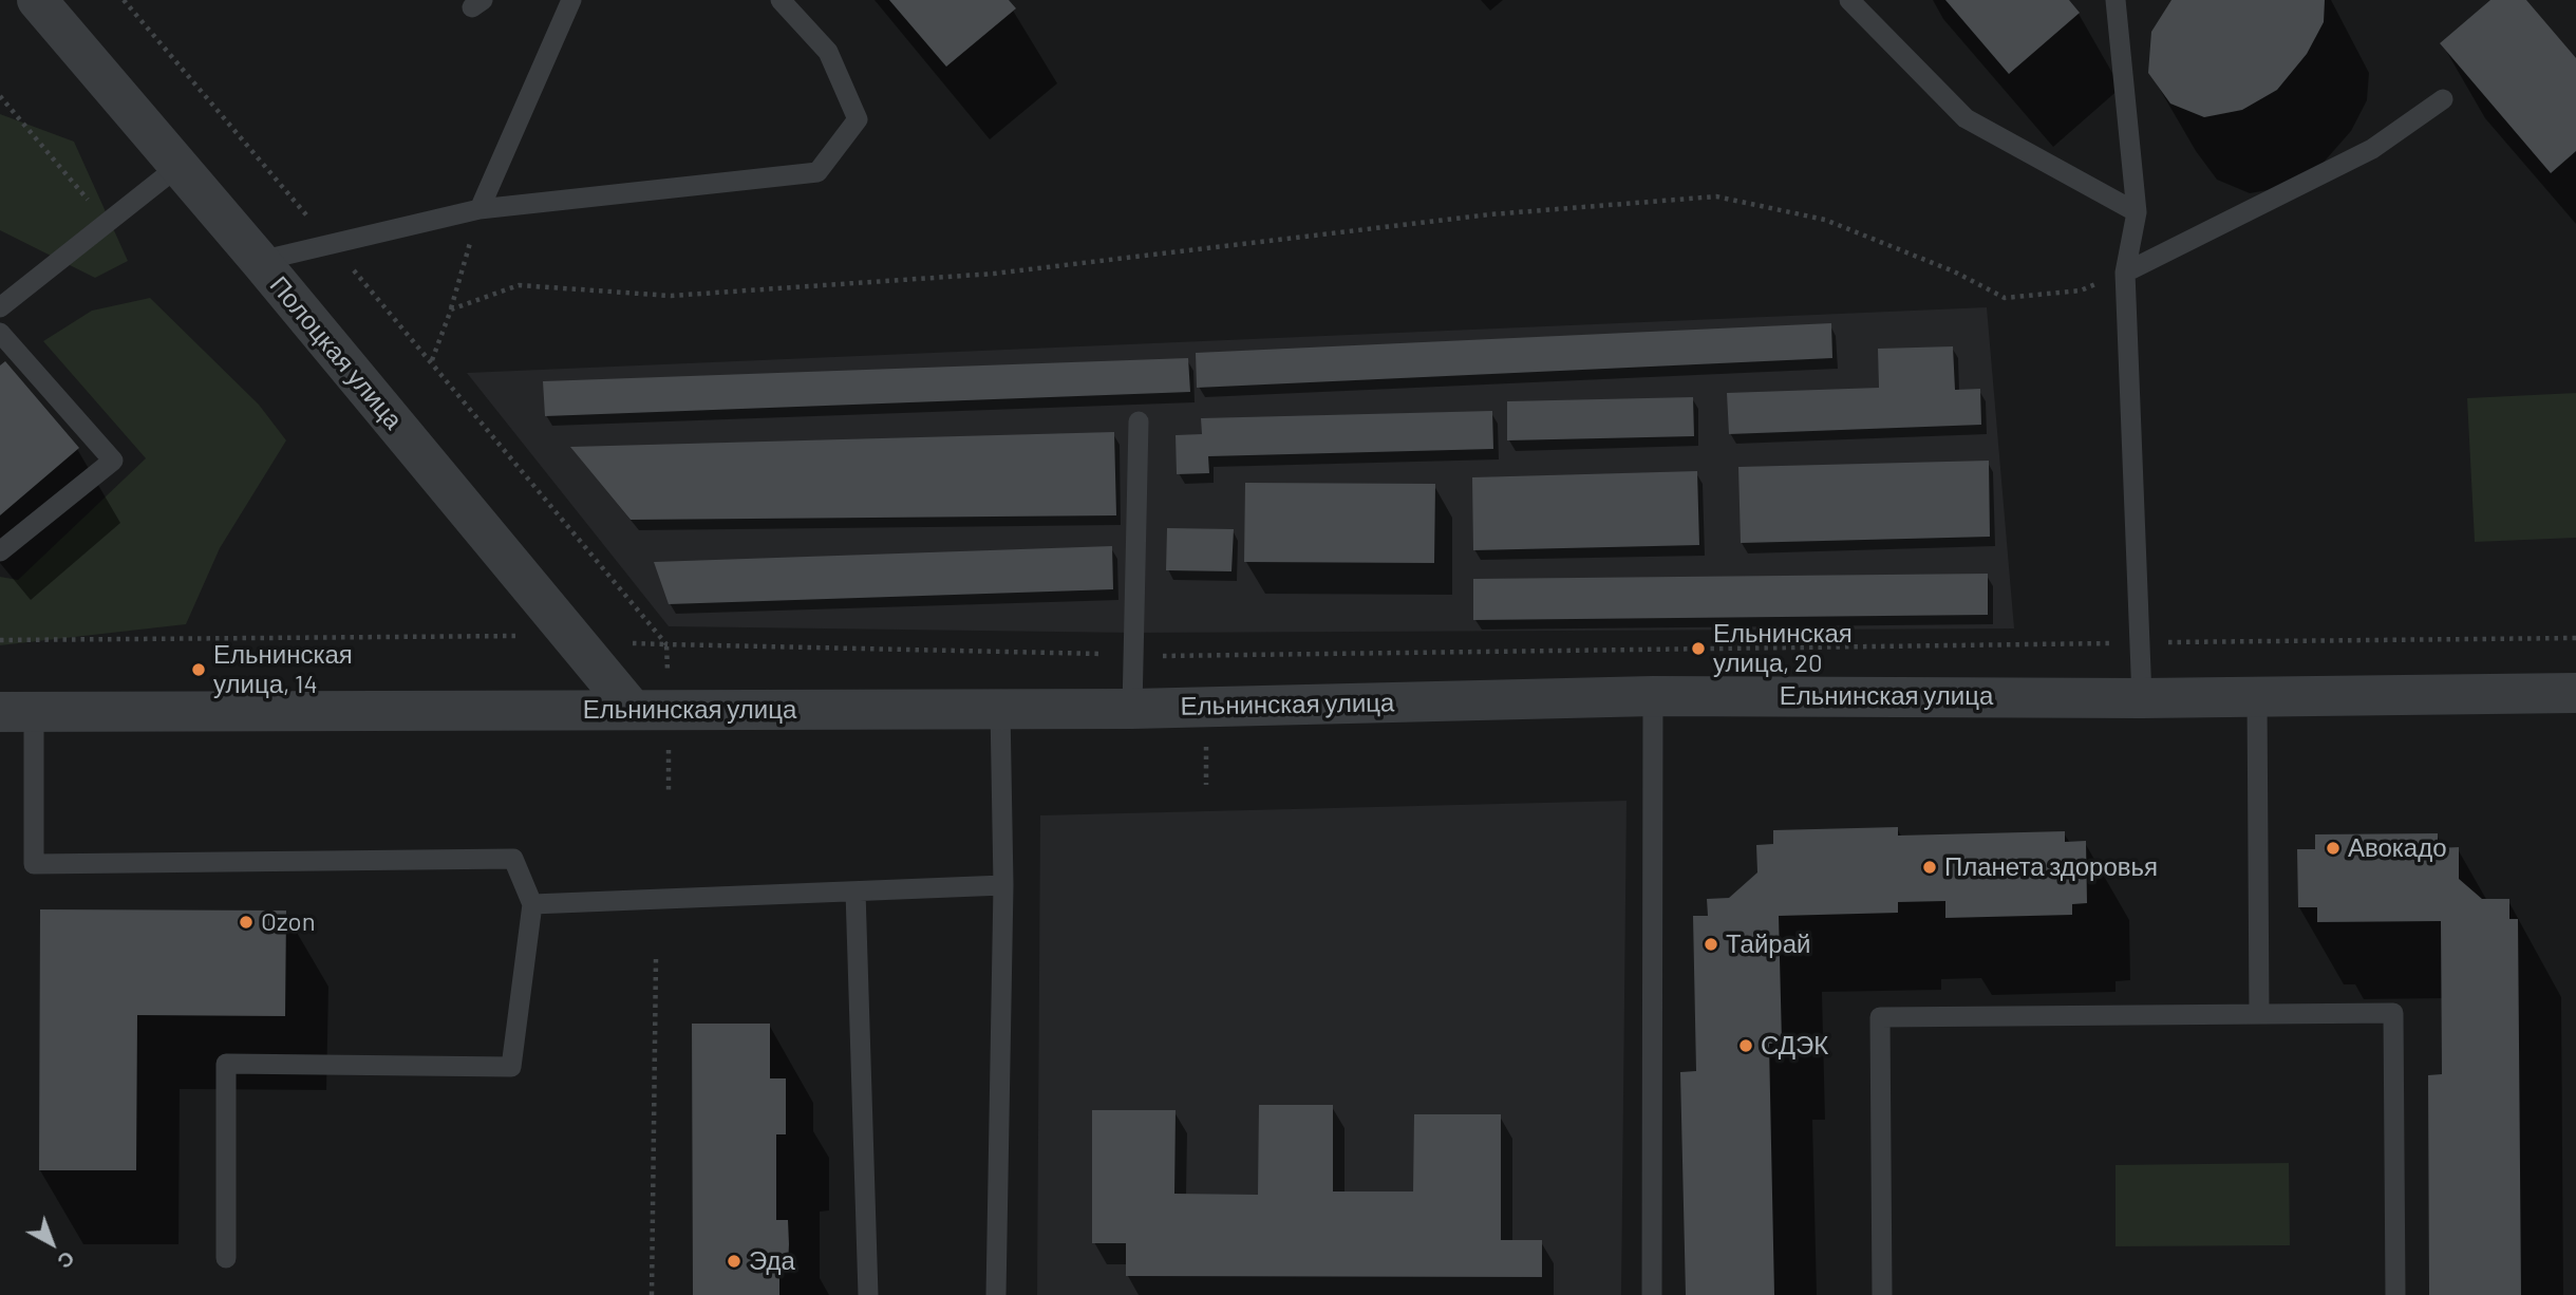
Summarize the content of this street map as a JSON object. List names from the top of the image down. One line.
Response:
{"streets":{"street":["Полоцкая улица","Ельнинская улица"]},"crossings":[["Полоцкая улица","Ельнинская улица"]],"places":["Ельнинская улица, 20","Ельнинская улица, 14","Авокадо","Планета здоровья","Ozon","Тайрай","СДЭК","Эда"],"north":"bottom right"}
